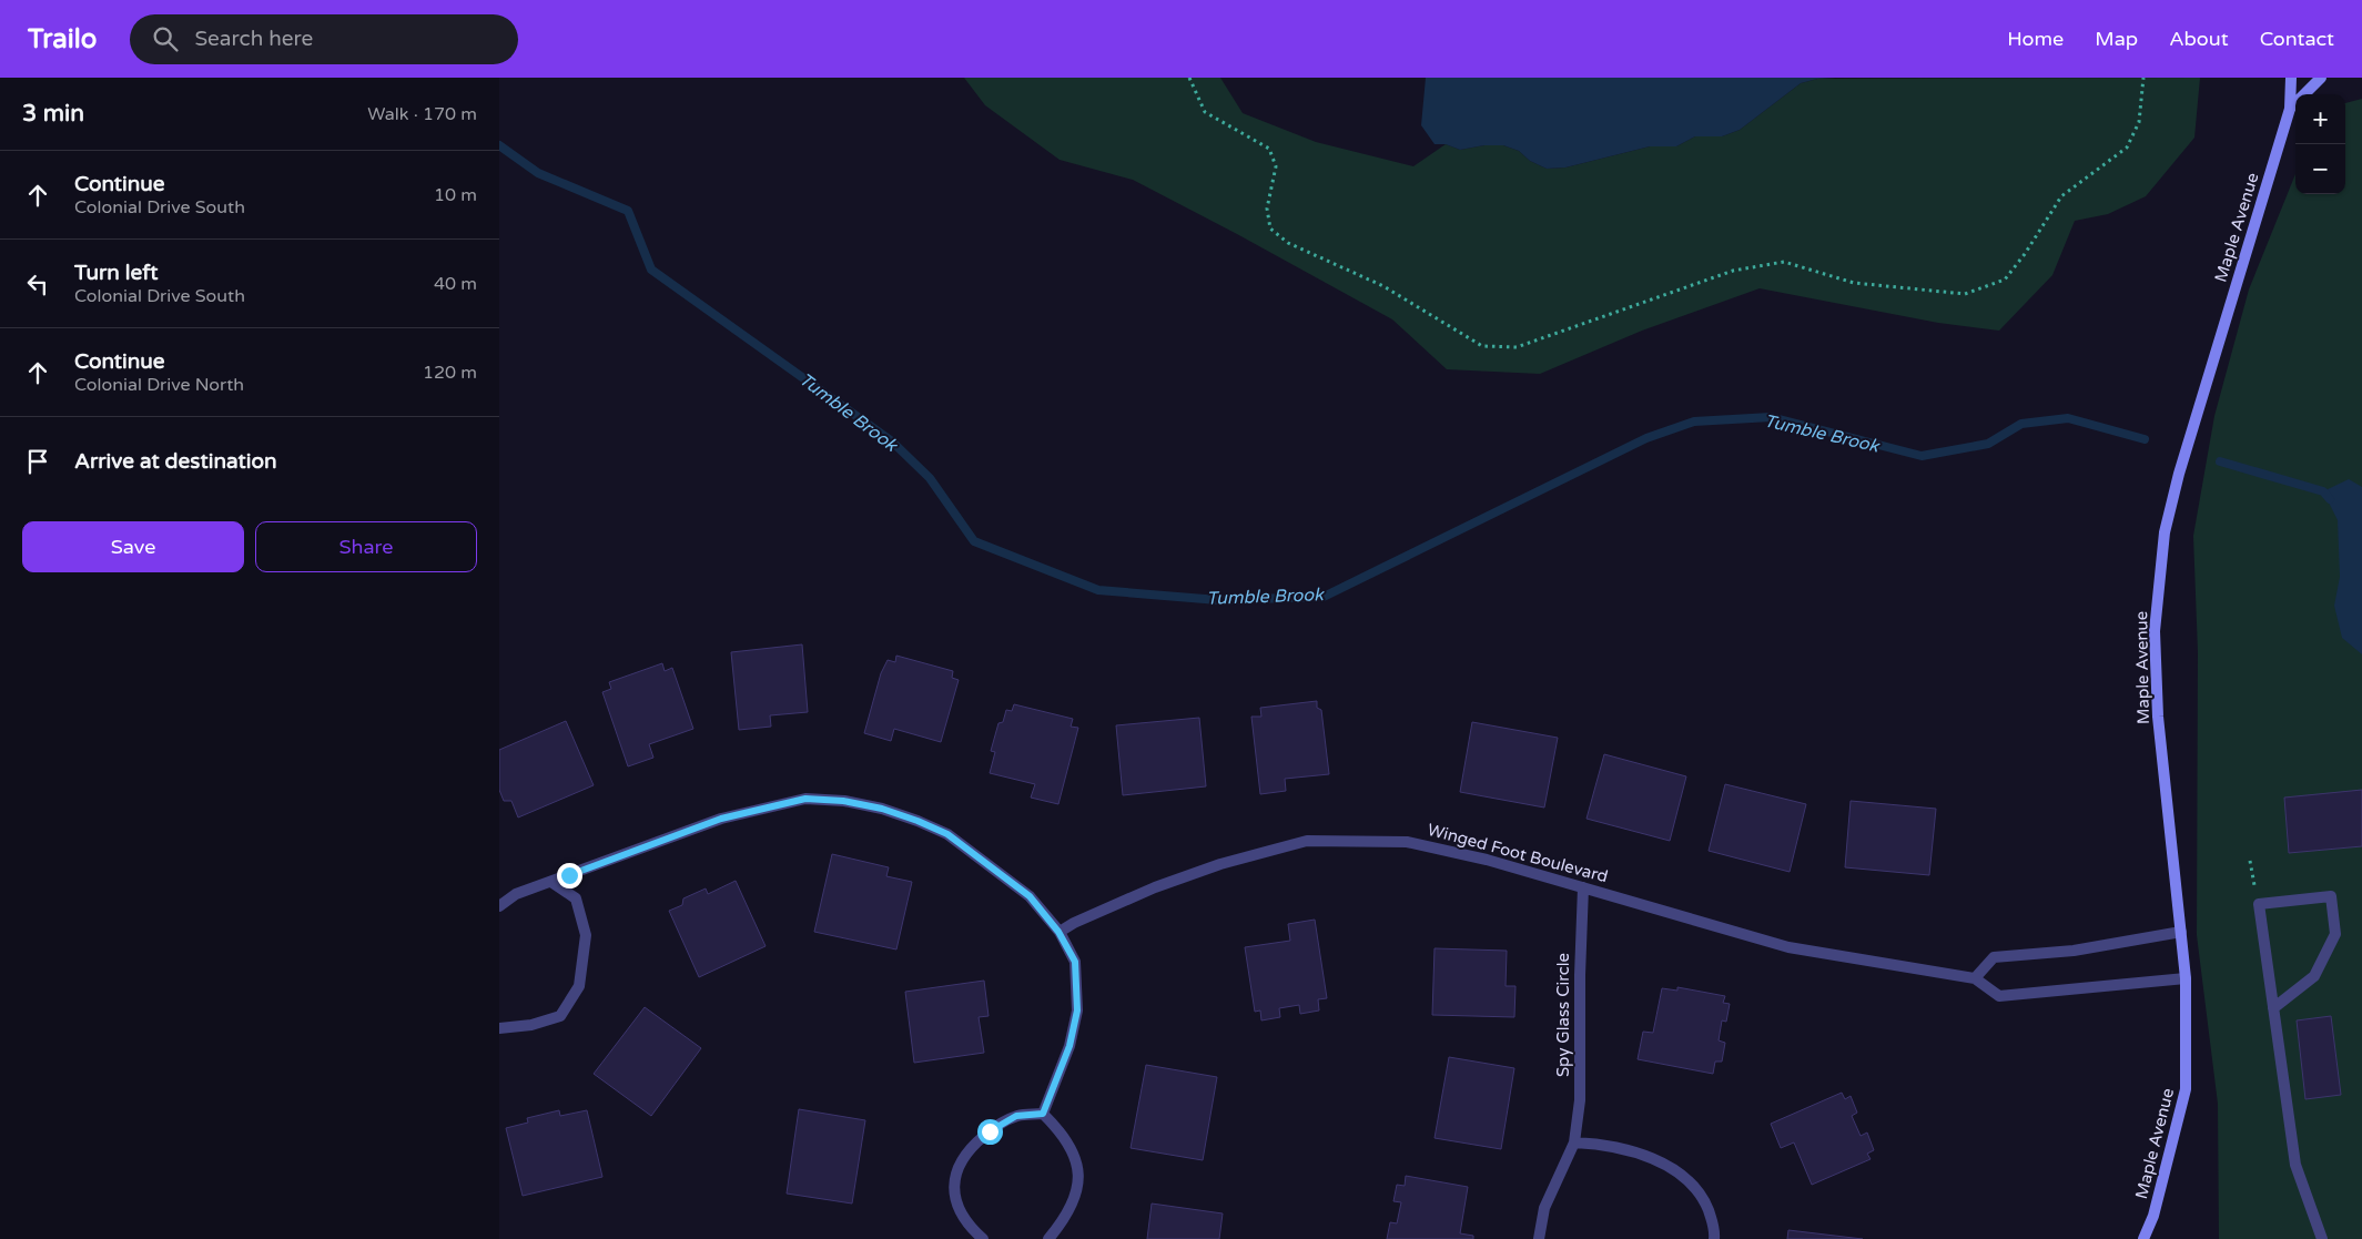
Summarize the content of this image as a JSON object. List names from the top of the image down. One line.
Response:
{"streets":{"street":["Maple Avenue","Winged Foot Boulevard","Spy Glass Circle"]},"crossings":[["Maple Avenue","Winged Foot Boulevard"],["Winged Foot Boulevard","Spy Glass Circle"]],"water":["Tumble Brook"],"page":{"header":"Trailo","search":"Search here","nav":["Home","Map","About","Contact"],"heading":["3 min","Walk · 170 m"],"map_buttons":["+","−"],"list":[["Continue","Colonial Drive South","10 m"],["Turn left","Colonial Drive South","40 m"],["Continue","Colonial Drive North","120 m"],"Arrive at destination"],"buttons":["Save","Share"]}}
